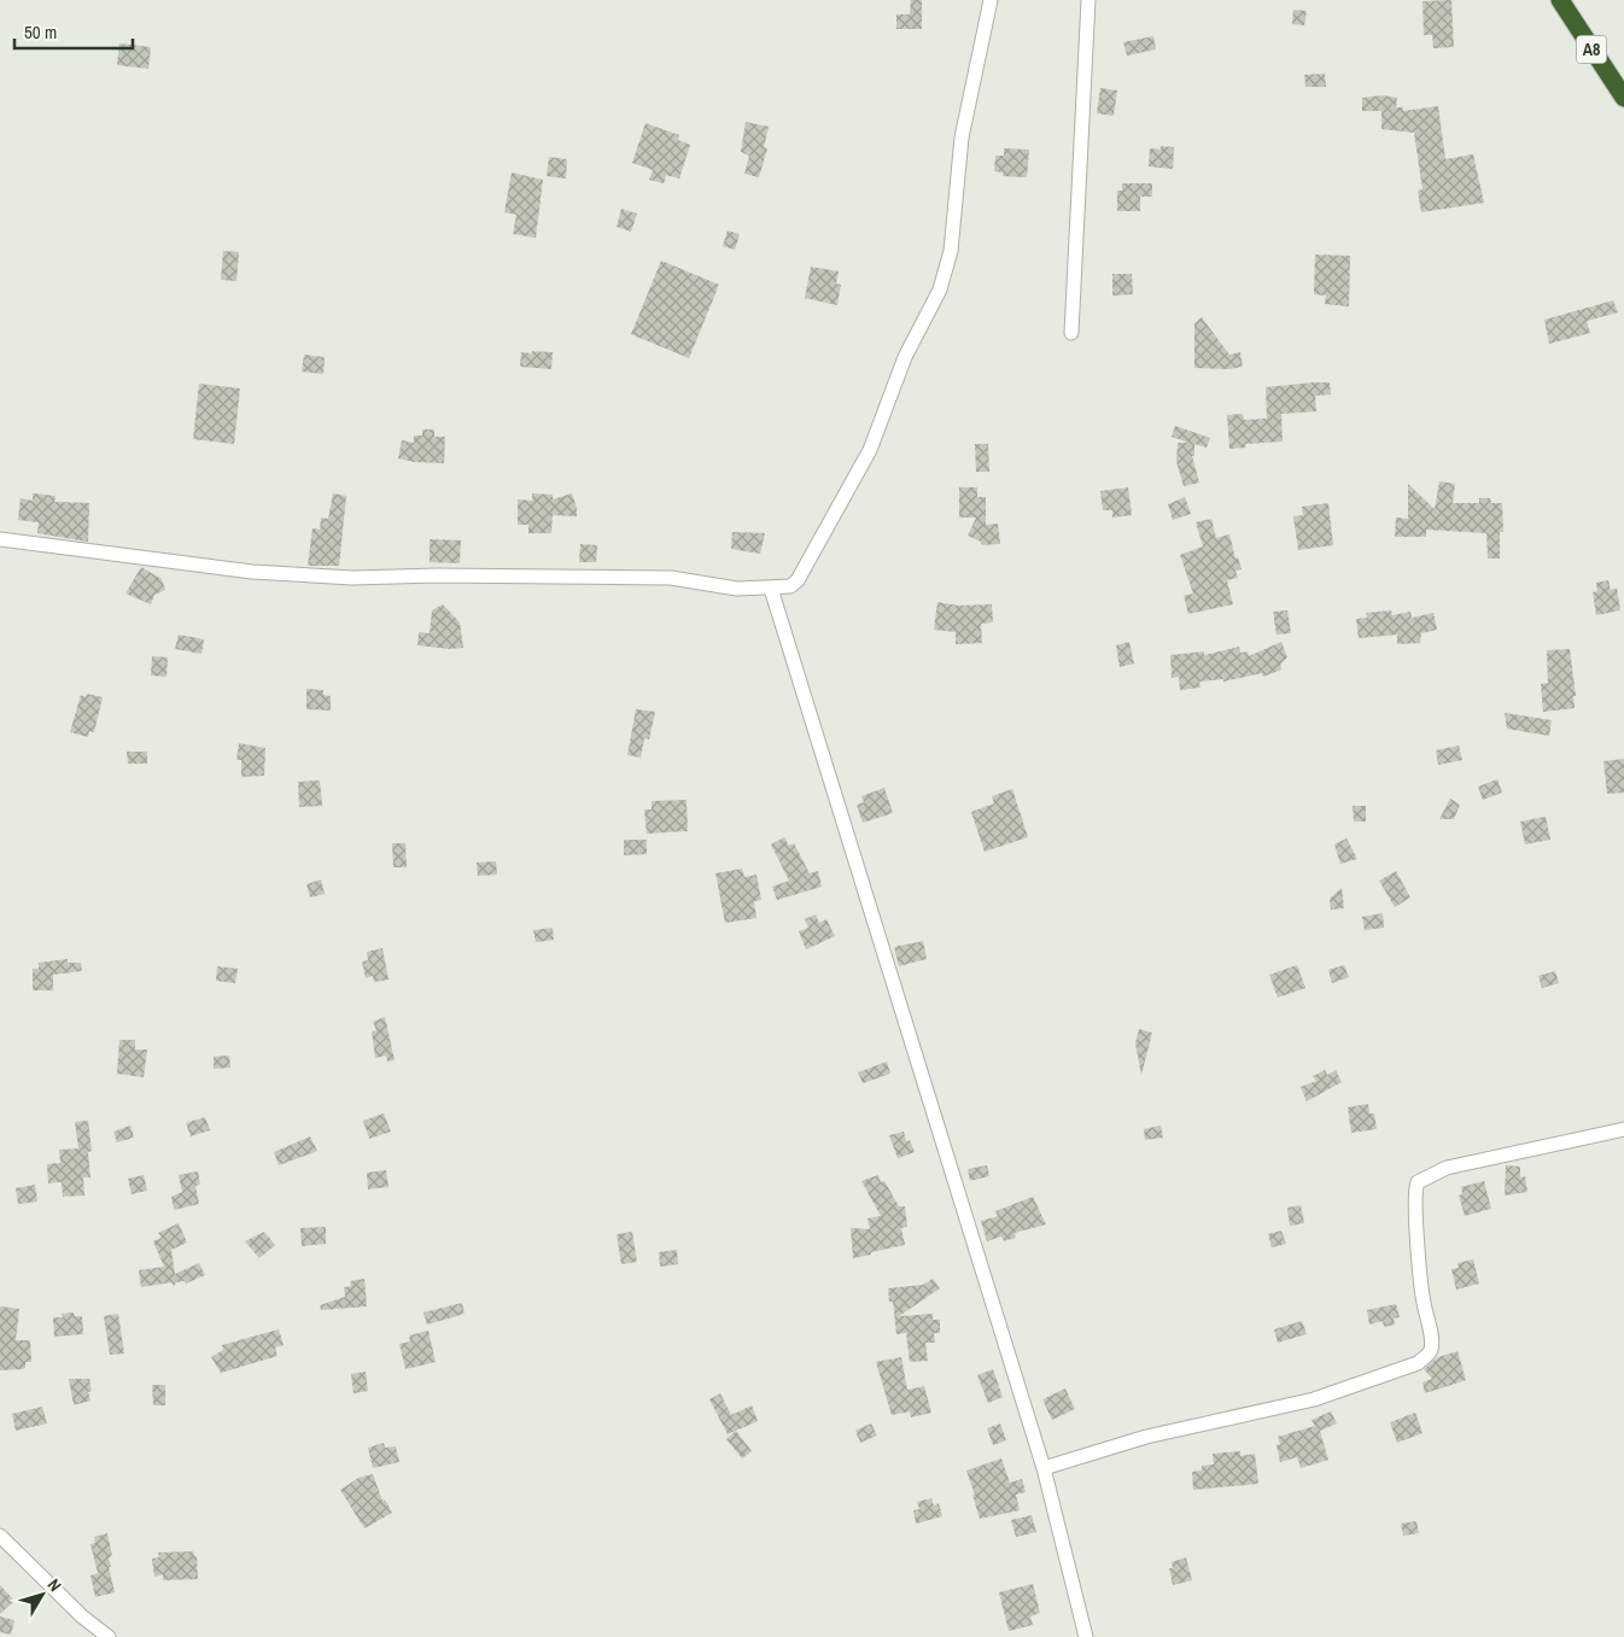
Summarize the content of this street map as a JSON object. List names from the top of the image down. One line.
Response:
{"streets":{"highway":["A8"]},"scale_bar":"50 m","north":"top right"}
